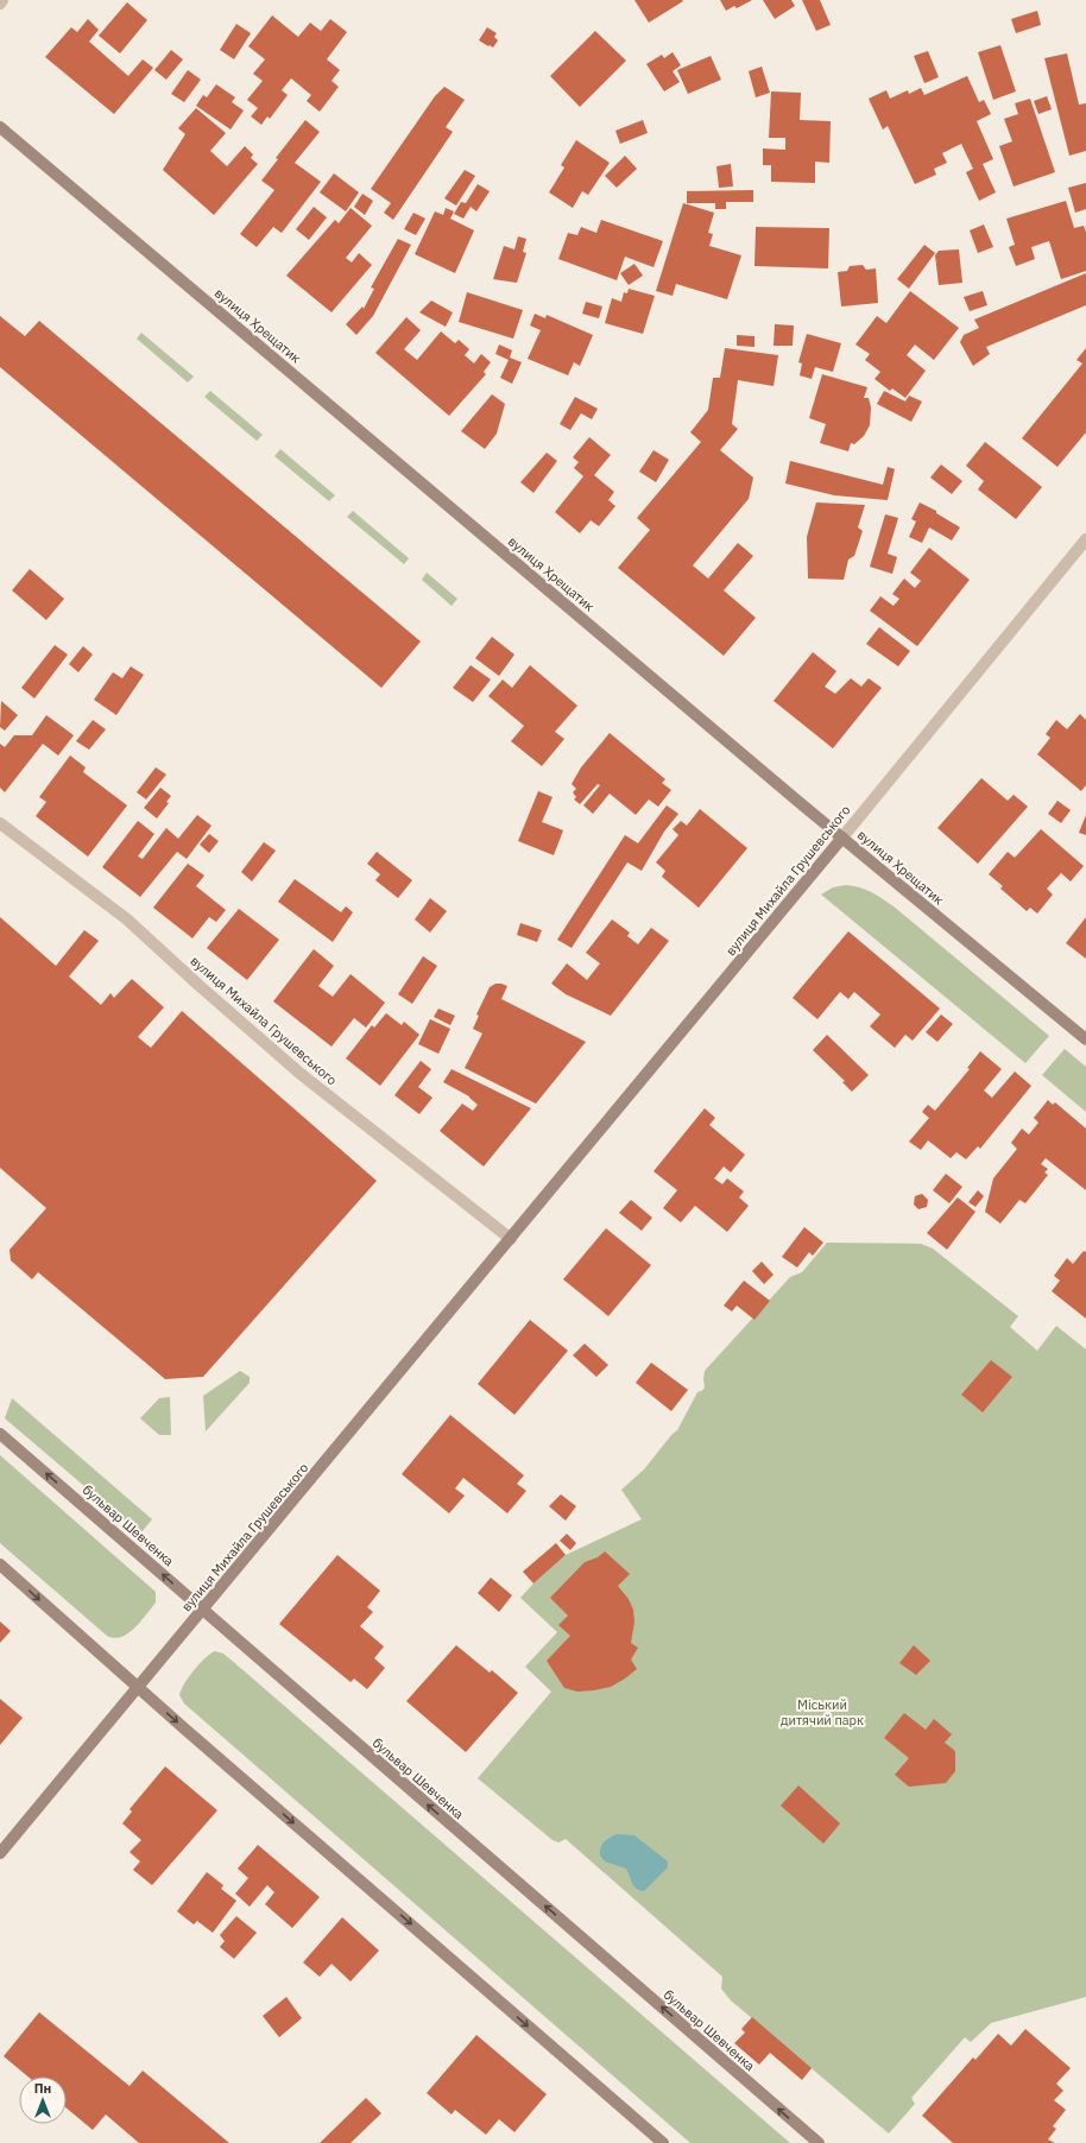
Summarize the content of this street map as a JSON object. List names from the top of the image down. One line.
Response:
{"streets":{"main road":["вулиця Хрещатик","вулиця Михайла Грушевського","бульвар Шевченка"]},"crossings":[["вулиця Хрещатик","вулиця Михайла Грушевського"],["вулиця Михайла Грушевського","бульвар Шевченка"]],"parks":["Міський дитячий парк"],"north":"top"}
